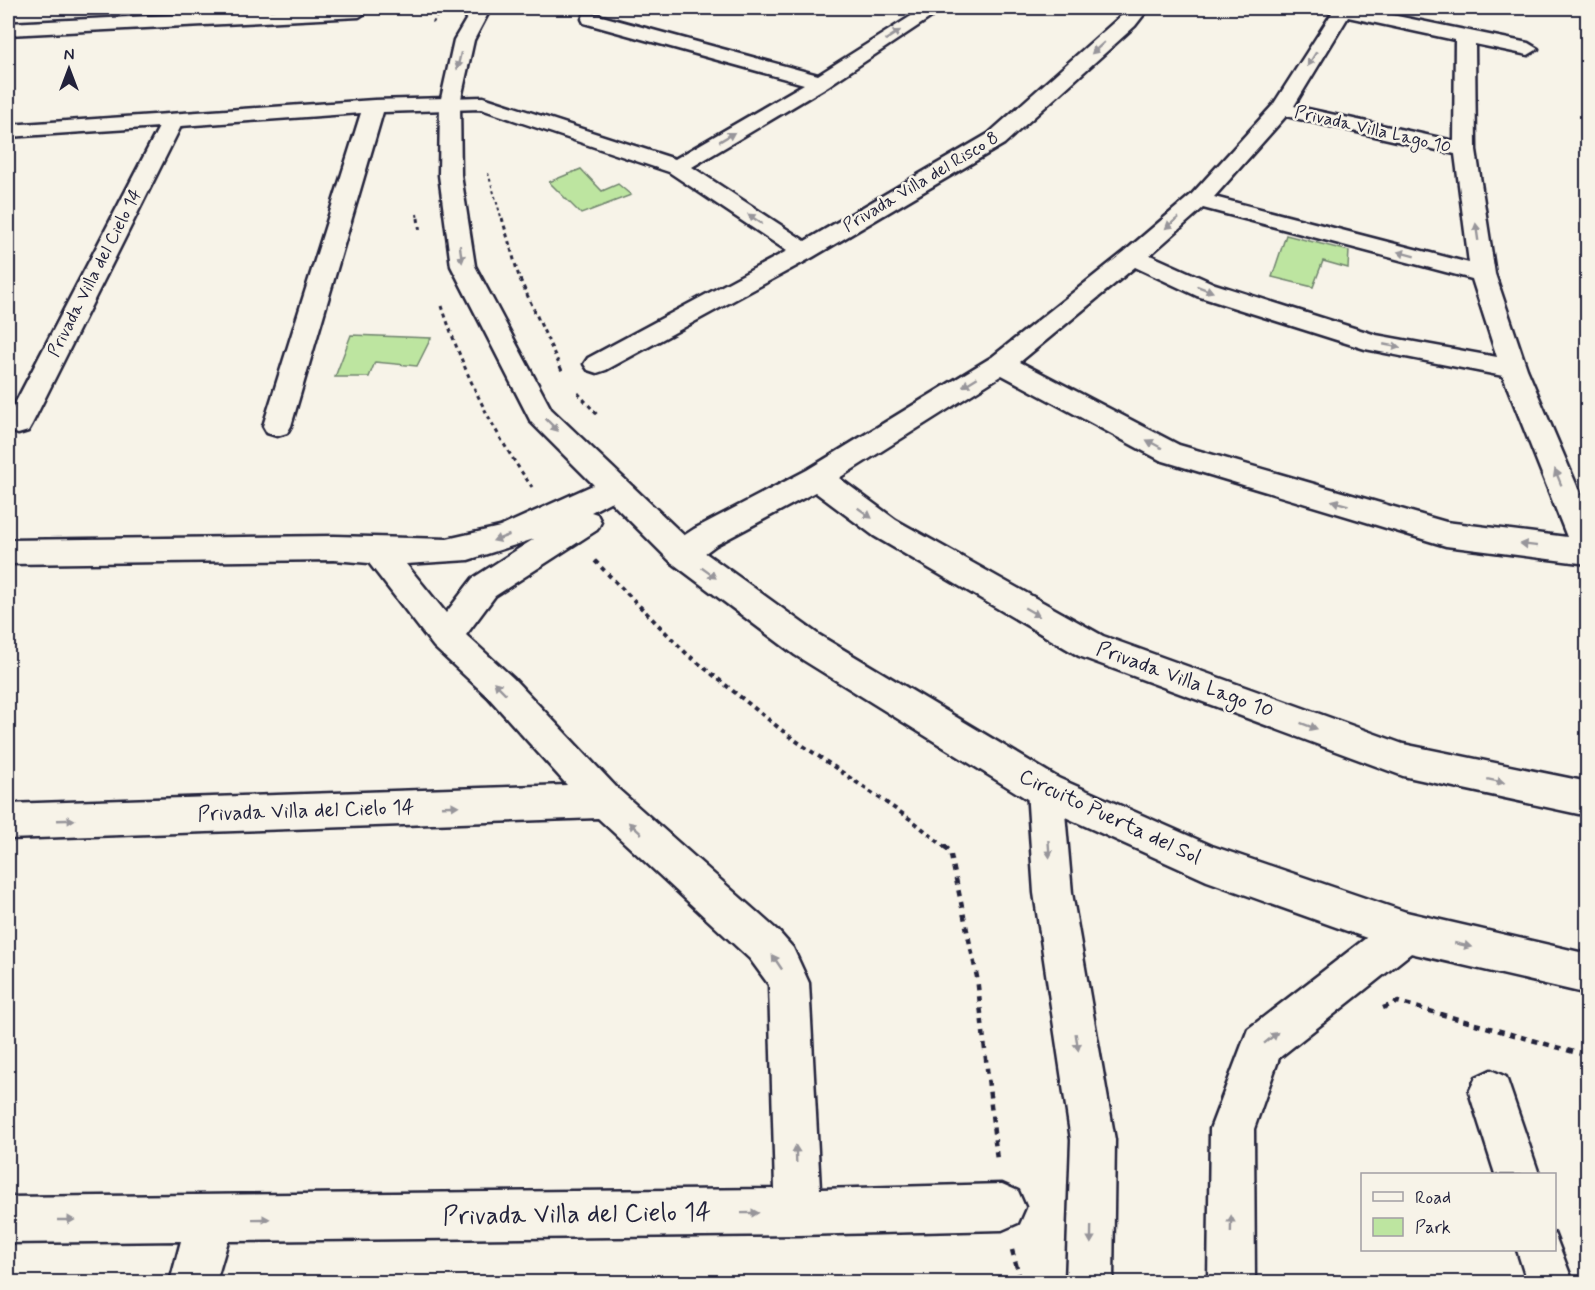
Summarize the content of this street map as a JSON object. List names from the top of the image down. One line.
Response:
{"streets":{"street":["Privada Villa Lago 10","Privada Villa del Risco 8","Privada Villa del Cielo 14","Circuito Puerta del Sol"]},"crossings":[["Privada Villa Lago 10","Circuito Puerta del Sol"]],"legend":["Road","Park"],"north":"top"}
